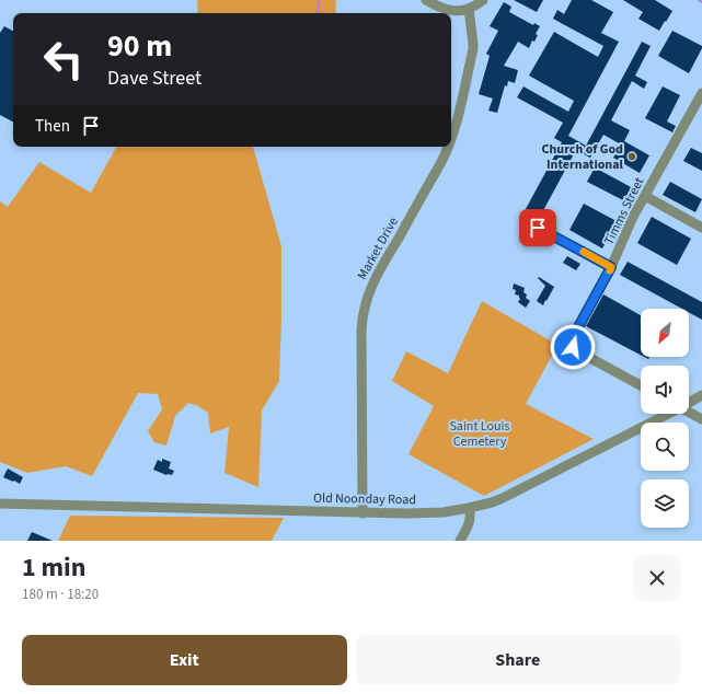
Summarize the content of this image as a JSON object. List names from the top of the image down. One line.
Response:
{"streets":{"street":["Timms Street","Market Drive","Old Noonday Road"]},"crossings":[["Market Drive","Old Noonday Road"]],"parks":["Saint Louis Cemetery"],"places":["Church of God International"],"north":"bottom left","page":{"turn":["90 m","Dave Street"],"then":"Then","heading":["1 min","180 m · 18:20"],"buttons":["Exit","Share"]}}
